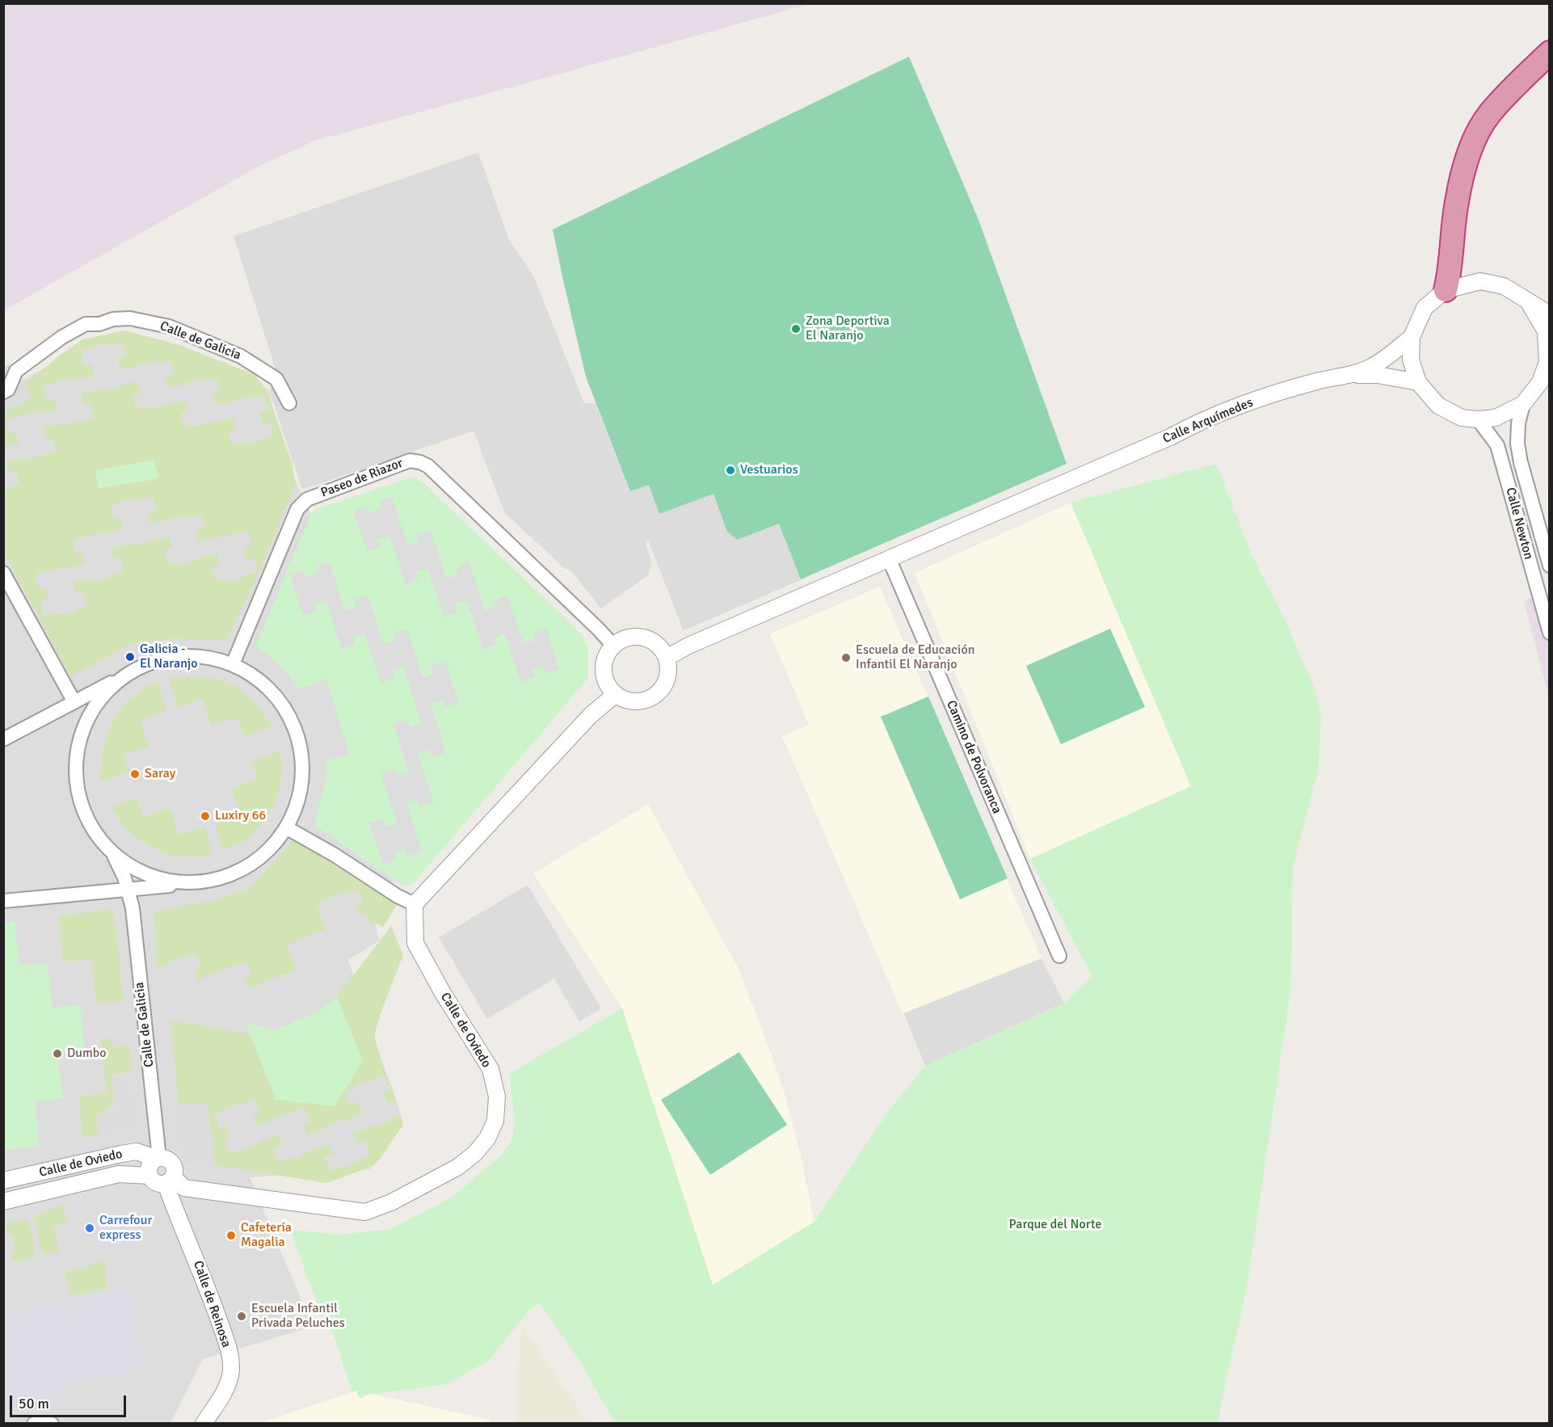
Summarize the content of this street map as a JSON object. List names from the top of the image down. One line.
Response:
{"streets":{"street":["Calle de Galicia","Calle Arquímedes","Paseo de Riazor","Calle Newton","Camino de Polvoranca","Calle de Oviedo","Calle de Reinosa"]},"crossings":[["Calle de Galicia","Calle de Oviedo"],["Calle de Galicia","Calle de Reinosa"],["Calle Arquímedes","Calle Newton"],["Calle Arquímedes","Camino de Polvoranca"],["Calle de Oviedo","Calle de Reinosa"]],"parks":["Parque del Norte"],"places":["Zona Deportiva El Naranjo","Vestuarios","Galicia - El Naranjo","Escuela de Educación Infantil El Naranjo","Saray","Luxiry 66","Dumbo","Carrefour express","Cafetería Magalia","Escuela Infantil Privada Peluches"],"scale_bar":"50 m"}
